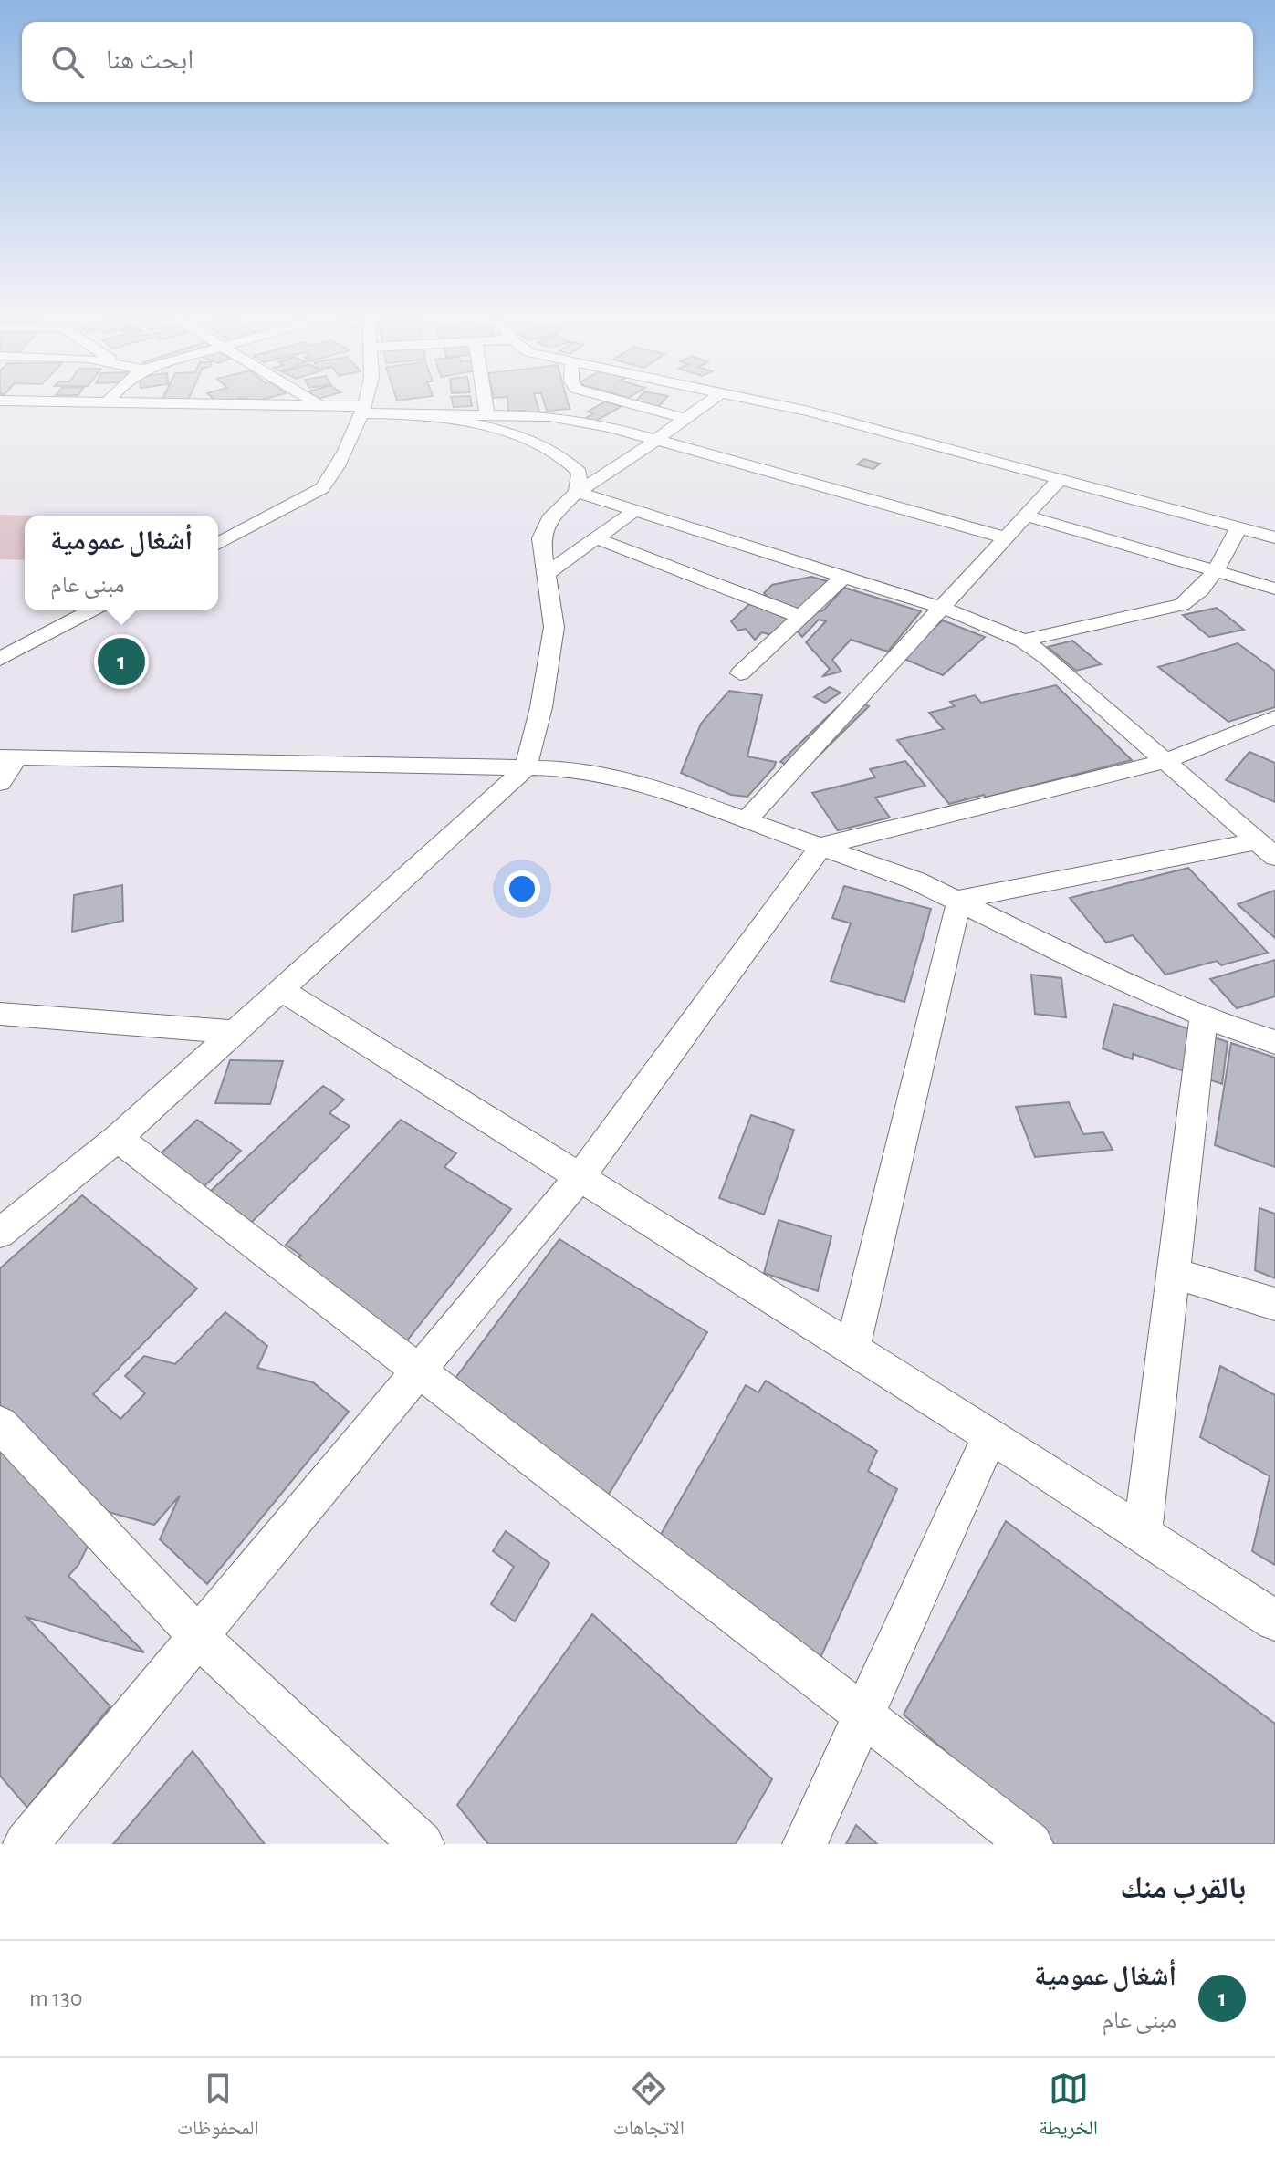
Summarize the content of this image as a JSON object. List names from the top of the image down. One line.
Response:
{"page":{"search":"ابحث هنا","popup":["أشغال عمومية","مبنى عام"],"pins":"1","heading":"بالقرب منك","list":[{"mark":"1","name":"أشغال عمومية","note":"مبنى عام","value":"130 m"}],"nav":["الخريطة","الاتجاهات","المحفوظات"]}}
